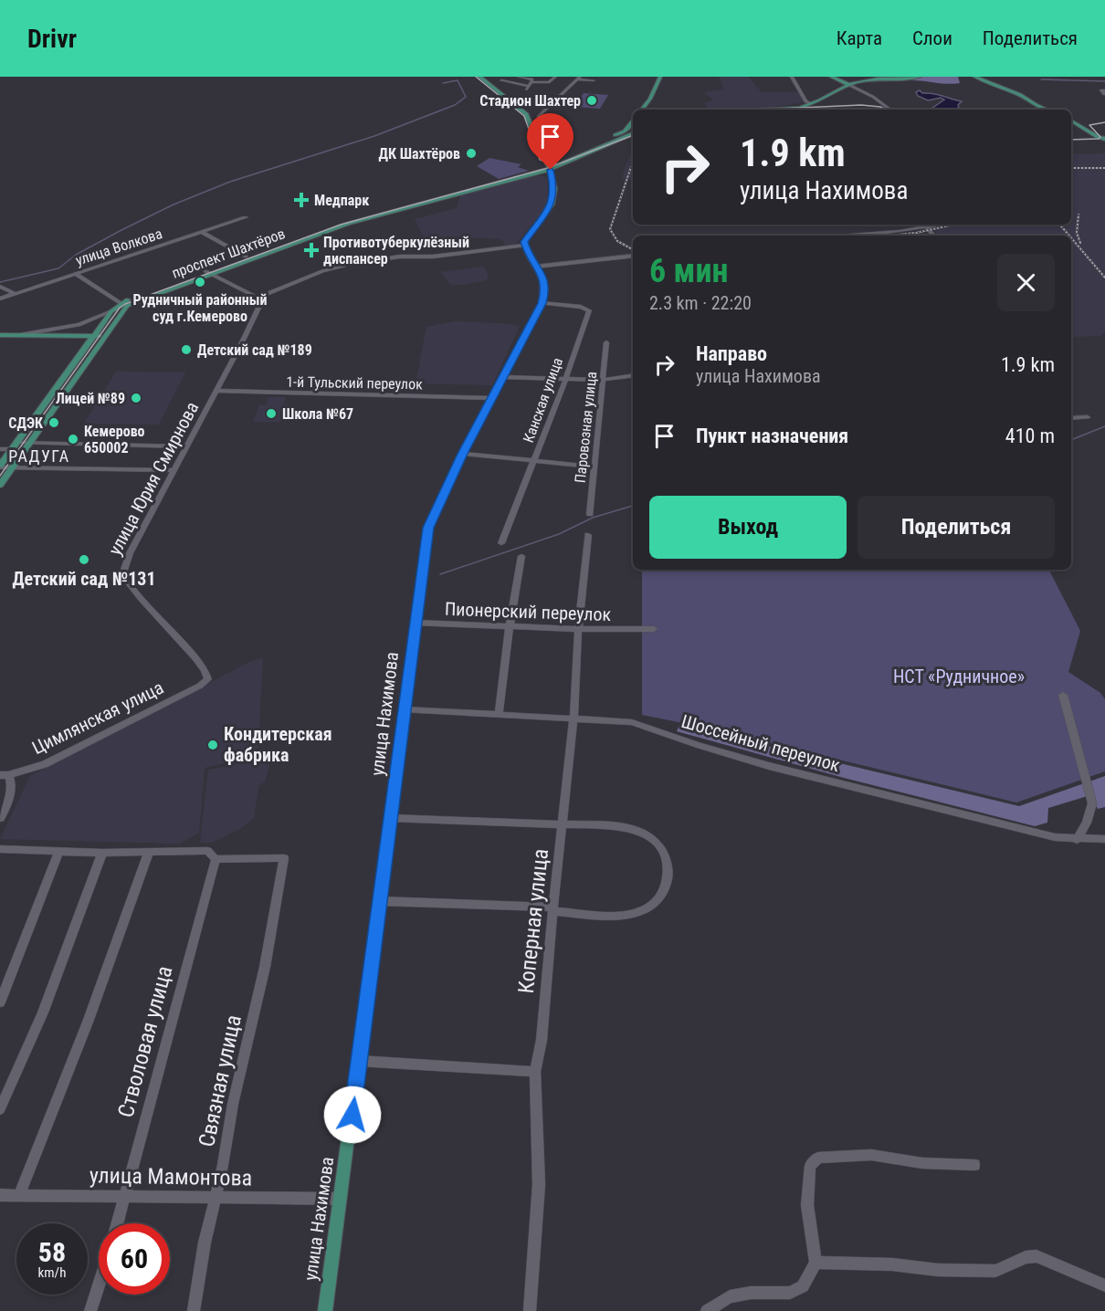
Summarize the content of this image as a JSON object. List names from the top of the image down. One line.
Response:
{"streets":{"main road":["проспект Шахтёров","улица Нахимова"],"street":["улица Волкова","1-й Тульский переулок","Канская улица","Паровозная улица","улица Юрия Смирнова","Пионерский переулок","Цимлянская улица","Шоссейный переулок","Коперная улица","Стволовая улица","Связная улица","улица Мамонтова"]},"crossings":[["1-й Тульский переулок","улица Юрия Смирнова"],["1-й Тульский переулок","улица Нахимова"],["Канская улица","улица Нахимова"],["улица Юрия Смирнова","Цимлянская улица"],["Пионерский переулок","улица Нахимова"],["Пионерский переулок","Коперная улица"],["улица Нахимова","Шоссейный переулок"],["улица Нахимова","улица Мамонтова"],["Шоссейный переулок","Коперная улица"],["Стволовая улица","Связная улица"],["Стволовая улица","улица Мамонтова"],["Связная улица","улица Мамонтова"]],"districts":["РАДУГА"],"parks":["НСТ «Рудничное»"],"places":{"other":["Стадион Шахтер","ДК Шахтёров","Рудничный районный суд г.Кемерово","Детский сад №189","Лицей №89","Школа №67","СДЭК","Кемерово 650002","Детский сад №131","Кондитерская фабрика"],"health":["Медпарк","Противотуберкулёзный диспансер"]},"page":{"header":"Drivr","nav":["Карта","Слои","Поделиться"],"turn":["1.9 km","улица Нахимова"],"heading":["6 мин","2.3 km · 22:20"],"list":[{"name":"Направо","note":"улица Нахимова","value":"1.9 km"},{"name":"Пункт назначения","value":"410 m"}],"buttons":["Выход","Поделиться"],"speed":"58 km/h","limit":"60"}}
